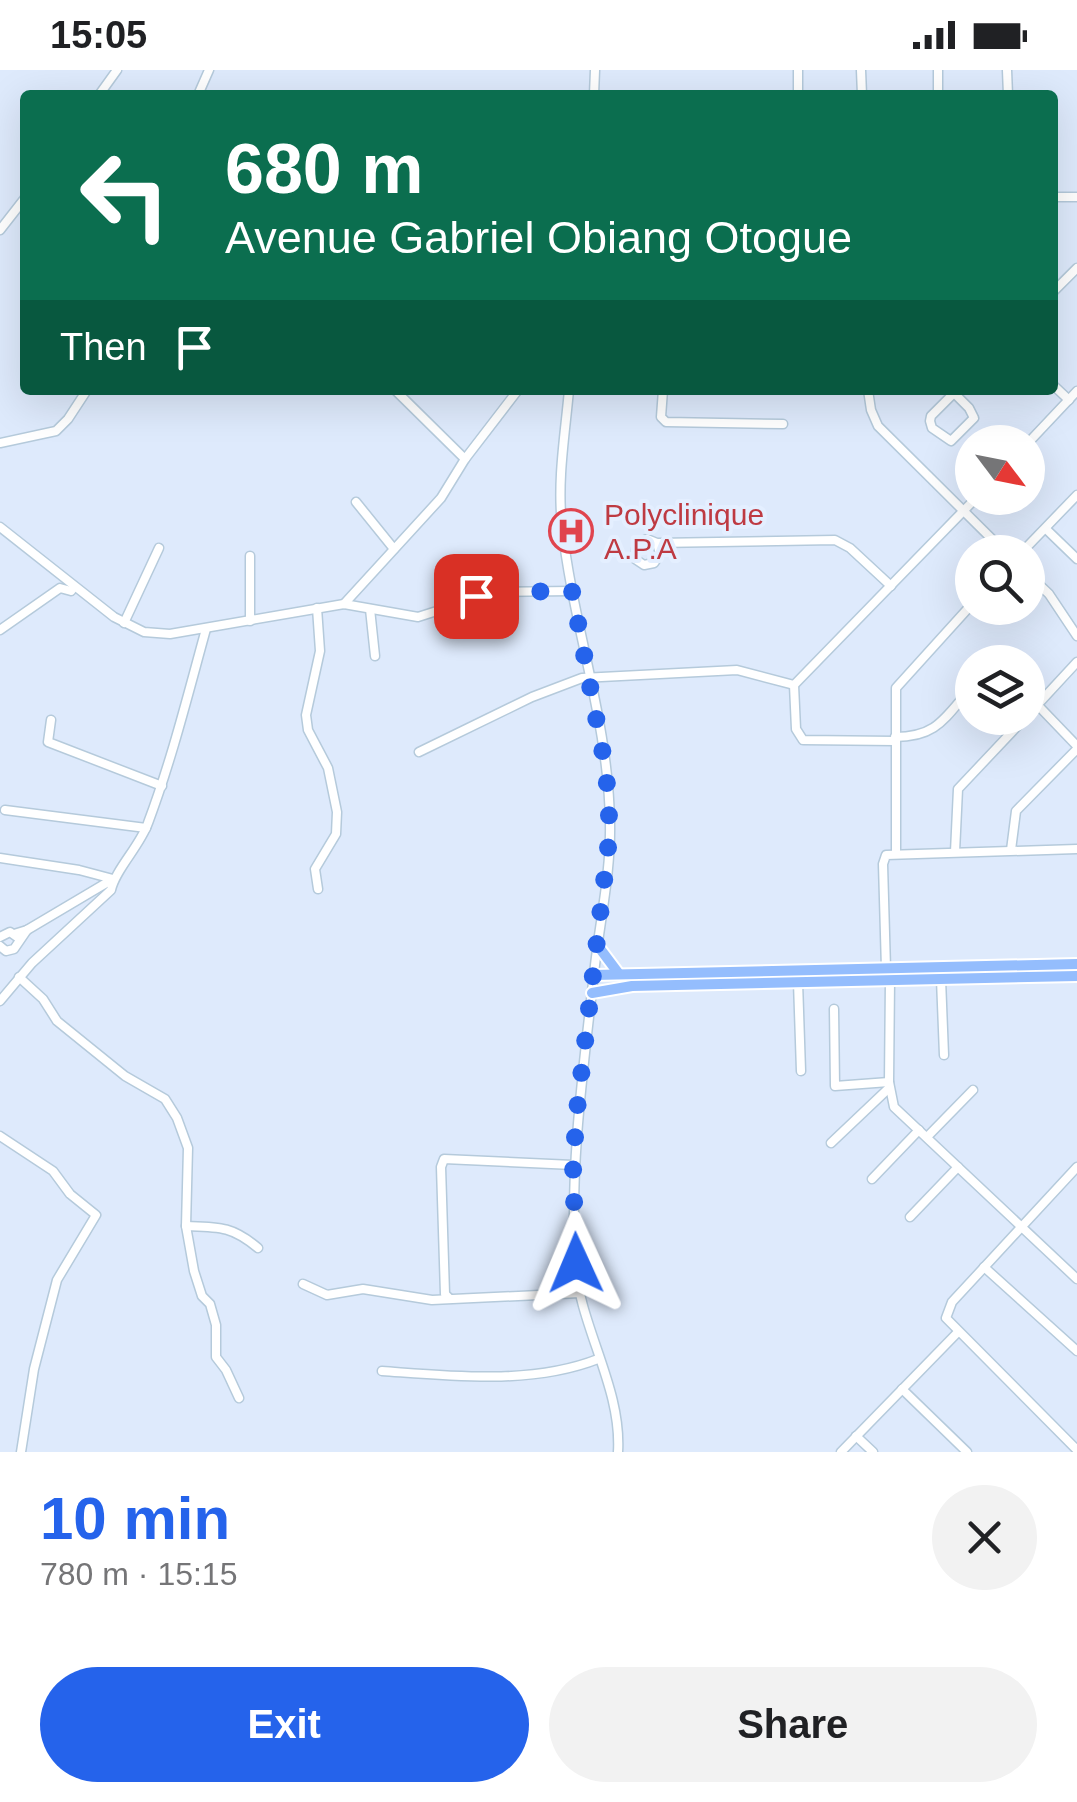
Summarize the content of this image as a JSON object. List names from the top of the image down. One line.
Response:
{"places":{"hospital":["Polyclinique A.P.A"]},"north":"bottom right","page":{"status":"15:05","turn":["680 m","Avenue Gabriel Obiang Otogue"],"then":"Then","heading":["10 min","780 m · 15:15"],"buttons":["Exit","Share"]}}
